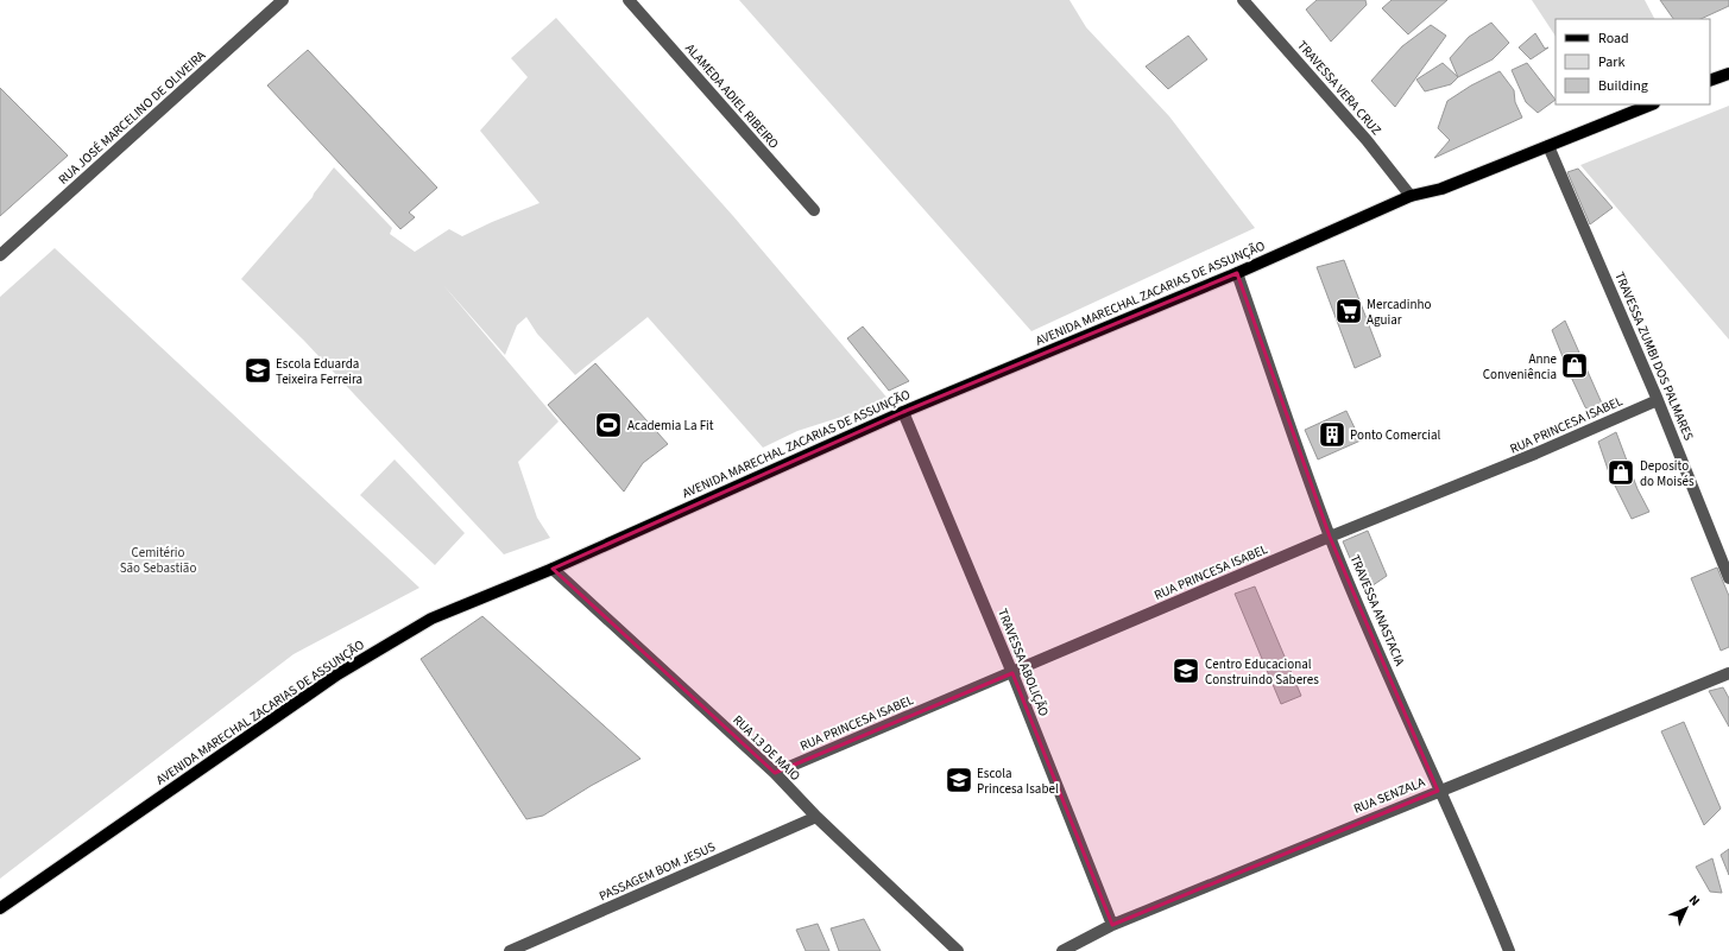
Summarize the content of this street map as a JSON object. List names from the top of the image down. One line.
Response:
{"streets":{"main road":["AVENIDA MARECHAL ZACARIAS DE ASSUNÇÃO"],"street":["TRAVESSA VERA CRUZ","ALAMEDA ADIEL RIBEIRO","RUA JOSÉ MARCELINO DE OLIVEIRA","TRAVESSA ZUMBI DOS PALMARES","RUA PRINCESA ISABEL","TRAVESSA ANASTACIA","TRAVESSA ABOLIÇÃO","RUA 13 DE MAIO","RUA SENZALA","PASSAGEM BOM JESUS"]},"crossings":[["TRAVESSA VERA CRUZ","AVENIDA MARECHAL ZACARIAS DE ASSUNÇÃO"],["AVENIDA MARECHAL ZACARIAS DE ASSUNÇÃO","TRAVESSA ZUMBI DOS PALMARES"],["AVENIDA MARECHAL ZACARIAS DE ASSUNÇÃO","TRAVESSA ANASTACIA"],["AVENIDA MARECHAL ZACARIAS DE ASSUNÇÃO","TRAVESSA ABOLIÇÃO"],["AVENIDA MARECHAL ZACARIAS DE ASSUNÇÃO","RUA 13 DE MAIO"],["TRAVESSA ZUMBI DOS PALMARES","RUA PRINCESA ISABEL"],["RUA PRINCESA ISABEL","TRAVESSA ANASTACIA"],["RUA PRINCESA ISABEL","TRAVESSA ABOLIÇÃO"],["RUA PRINCESA ISABEL","RUA 13 DE MAIO"],["TRAVESSA ANASTACIA","RUA SENZALA"],["TRAVESSA ABOLIÇÃO","RUA SENZALA"],["RUA 13 DE MAIO","PASSAGEM BOM JESUS"]],"parks":["Cemitério São Sebastião"],"places":{"supermarket":["Mercadinho Aguiar"],"shop":["Anne Conveniência","Deposito do Moisés"],"school or university":["Escola Eduarda Teixeira Ferreira","Centro Educacional Construindo Saberes","Escola Princesa Isabel"],"sports":["Academia La Fit"],"building":["Ponto Comercial"]},"legend":["Road","Park","Building"],"north":"top right"}
